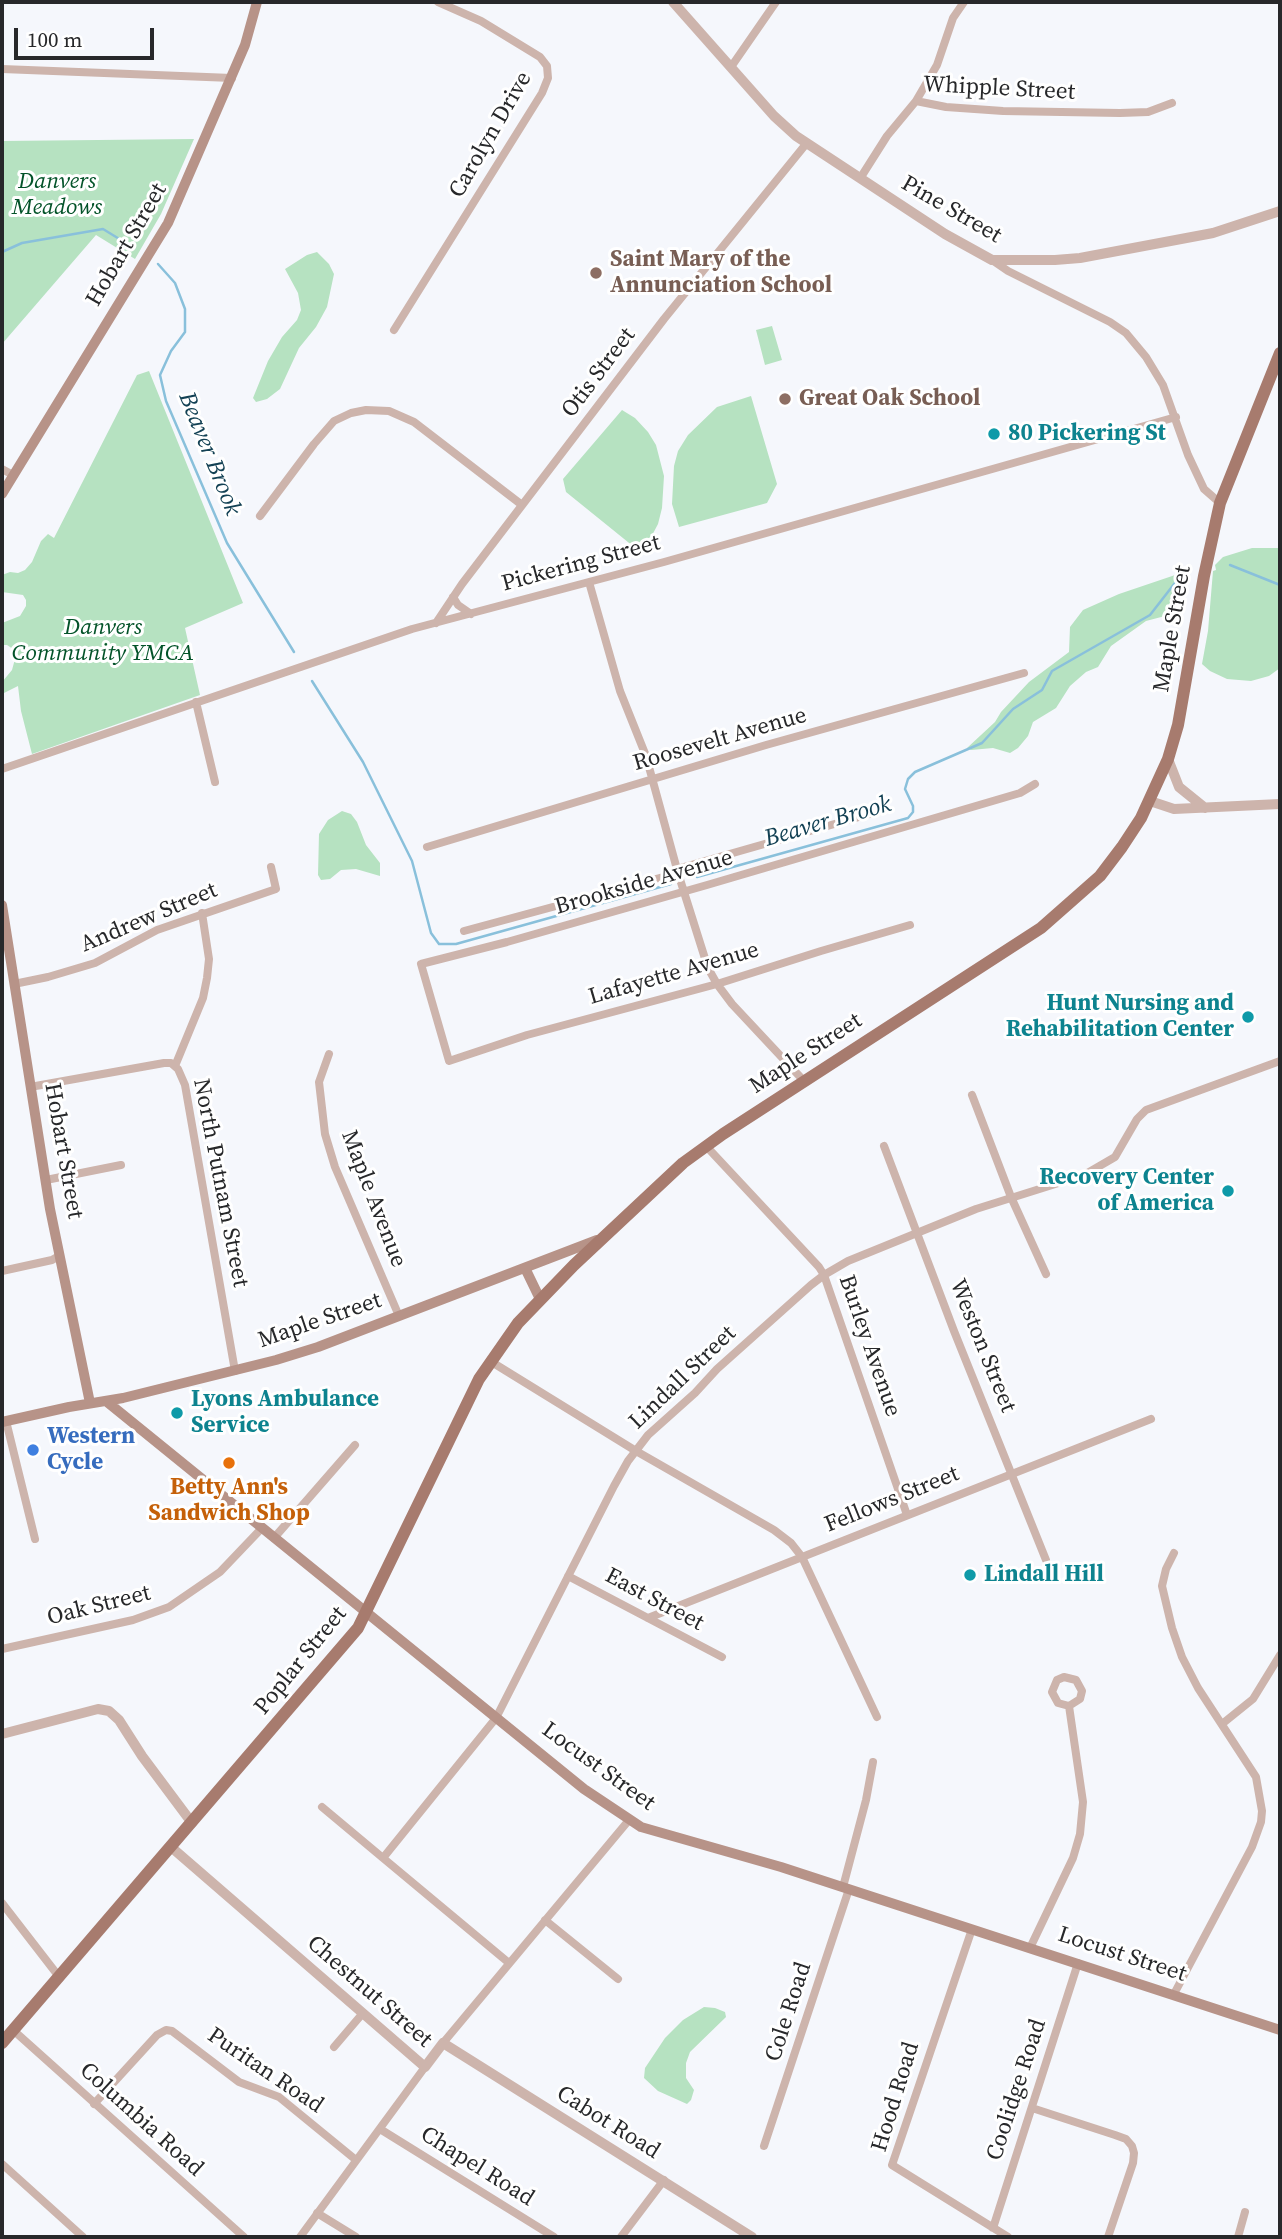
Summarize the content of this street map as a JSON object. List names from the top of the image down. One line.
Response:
{"streets":{"main road":["Hobart Street","Maple Street","Poplar Street","Locust Street"],"street":["Whipple Street","Carolyn Drive","Pine Street","Otis Street","Pickering Street","Roosevelt Avenue","Brookside Avenue","Andrew Street","Lafayette Avenue","North Putnam Street","Maple Avenue","Burley Avenue","Weston Street","Lindall Street","Fellows Street","East Street","Oak Street","Chestnut Street","Cole Road","Puritan Road","Coolidge Road","Hood Road","Columbia Road","Cabot Road","Chapel Road"]},"crossings":[["Whipple Street","Pine Street"],["Pine Street","Otis Street"],["Hobart Street","Maple Street"],["Hobart Street","Andrew Street"],["Hobart Street","North Putnam Street"],["Otis Street","Pickering Street"],["Maple Street","North Putnam Street"],["Maple Street","Maple Avenue"],["Maple Street","Burley Avenue"],["Maple Street","Poplar Street"],["Maple Street","Locust Street"],["Brookside Avenue","Lafayette Avenue"],["Burley Avenue","Lindall Street"],["Burley Avenue","Fellows Street"],["Weston Street","Lindall Street"],["Weston Street","Fellows Street"],["Lindall Street","East Street"],["Lindall Street","Locust Street"],["Fellows Street","East Street"],["Oak Street","Locust Street"],["Poplar Street","Locust Street"],["Poplar Street","Chestnut Street"],["Poplar Street","Columbia Road"],["Locust Street","Chestnut Street"],["Locust Street","Cole Road"],["Locust Street","Coolidge Road"],["Locust Street","Hood Road"],["Chestnut Street","Cabot Road"],["Puritan Road","Columbia Road"],["Coolidge Road","Hood Road"]],"water":["Beaver Brook"],"parks":["Danvers Meadows","Danvers Community YMCA"],"places":["Saint Mary of the Annunciation School","Great Oak School","80 Pickering St","Hunt Nursing and Rehabilitation Center","Recovery Center of America","Lyons Ambulance Service","Western Cycle","Betty Ann's Sandwich Shop","Lindall Hill"],"scale_bar":"100 m"}
